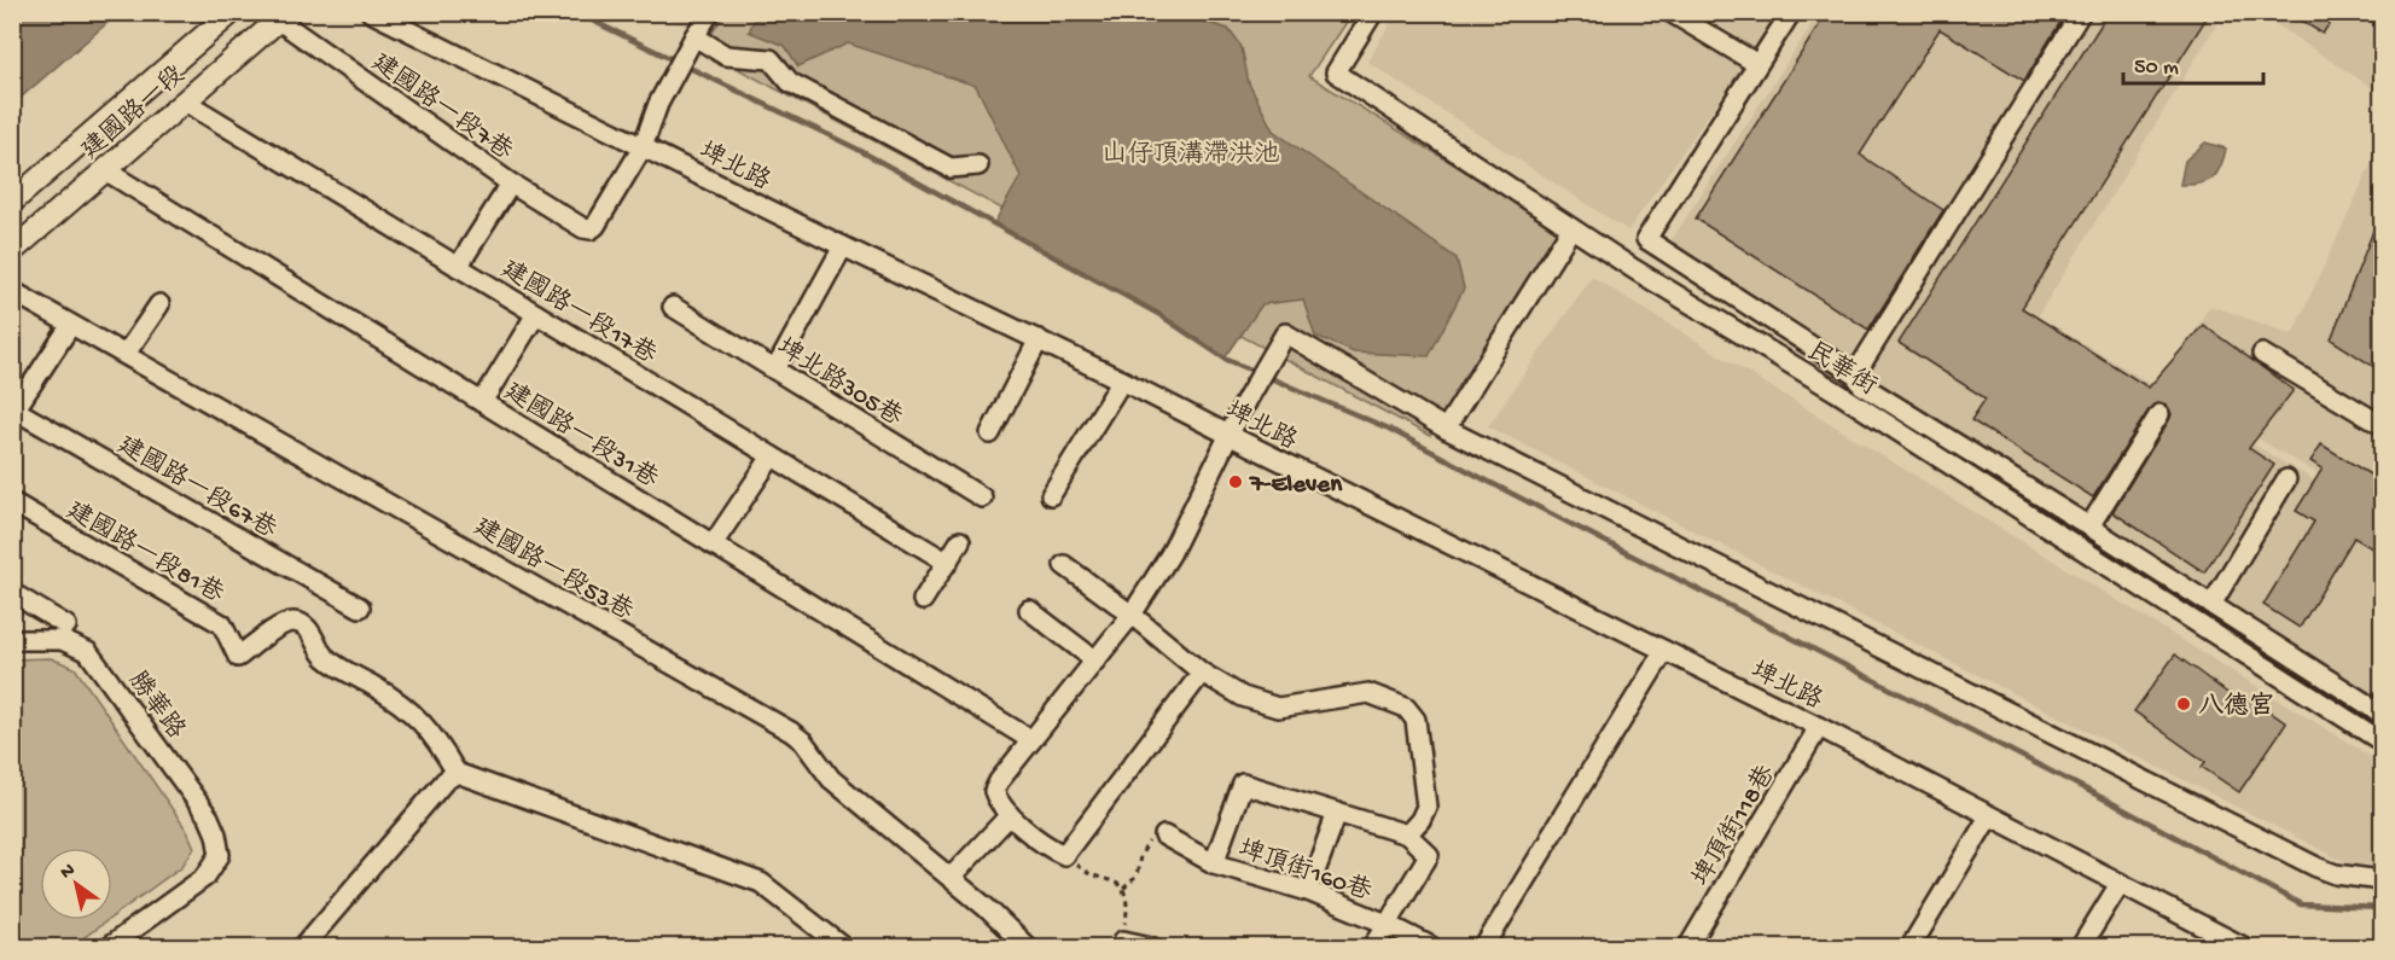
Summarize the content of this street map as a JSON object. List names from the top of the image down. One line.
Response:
{"streets":{"main road":["建國路一段"],"street":["建國路一段7巷","埤北路","建國路一段17巷","民華街","埤北路305巷","建國路一段31巷","建國路一段67巷","建國路一段81巷","建國路一段53巷","勝華路","埤頂街118巷","埤頂街160巷"]},"crossings":[["建國路一段7巷","建國路一段"],["建國路一段7巷","埤北路"],["建國路一段","建國路一段17巷"],["建國路一段","建國路一段31巷"],["埤北路","埤頂街118巷"]],"parks":["山仔頂溝滯洪池"],"places":["7-Eleven","八德宮"],"scale_bar":"50 m","north":"top left"}
